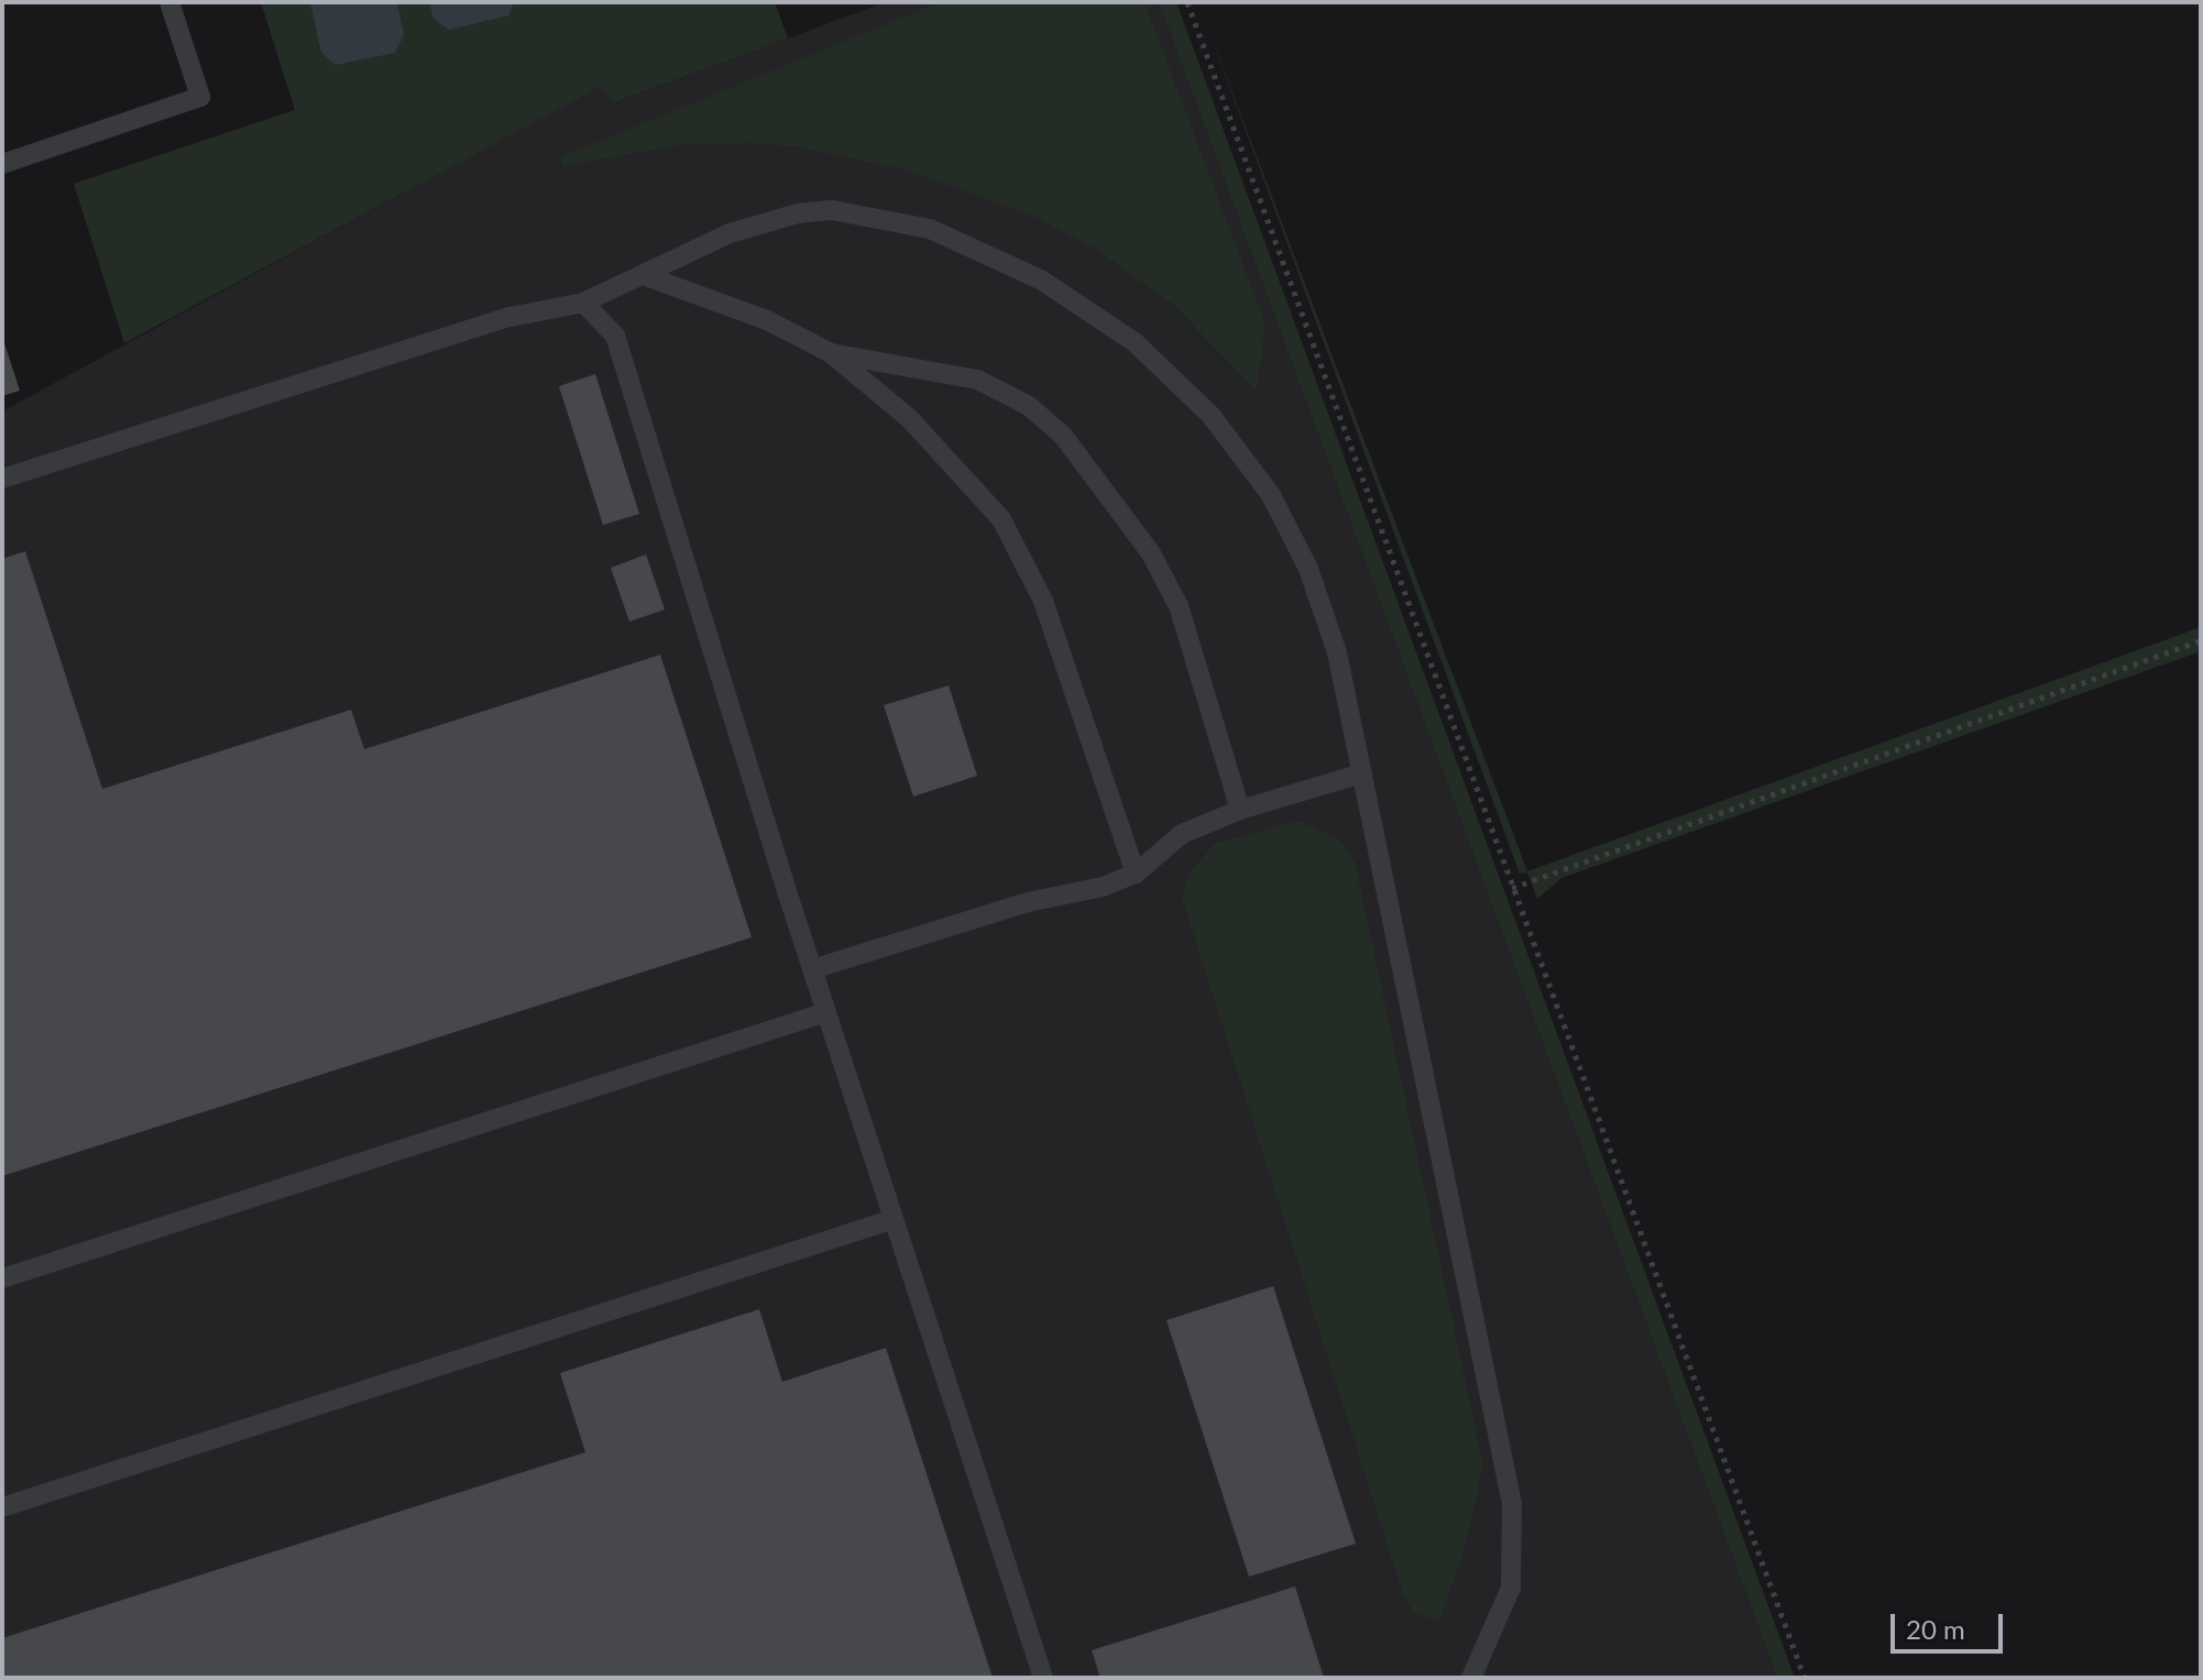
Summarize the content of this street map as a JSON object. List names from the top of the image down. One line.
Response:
{"scale_bar":"20 m"}
